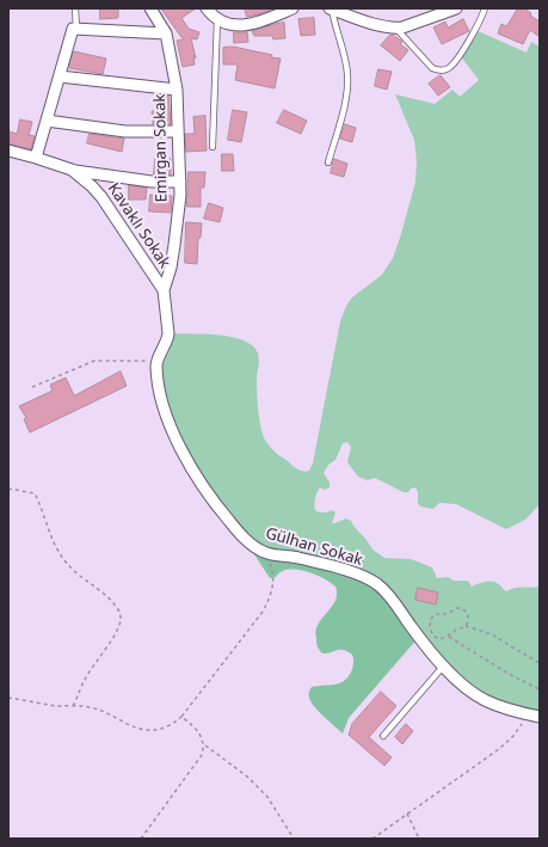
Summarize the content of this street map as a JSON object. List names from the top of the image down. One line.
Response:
{"streets":{"street":["Emirgan Sokak","Kavaklı Sokak","Gülhan Sokak"]},"crossings":[["Emirgan Sokak","Kavaklı Sokak"],["Emirgan Sokak","Gülhan Sokak"],["Kavaklı Sokak","Gülhan Sokak"]]}
